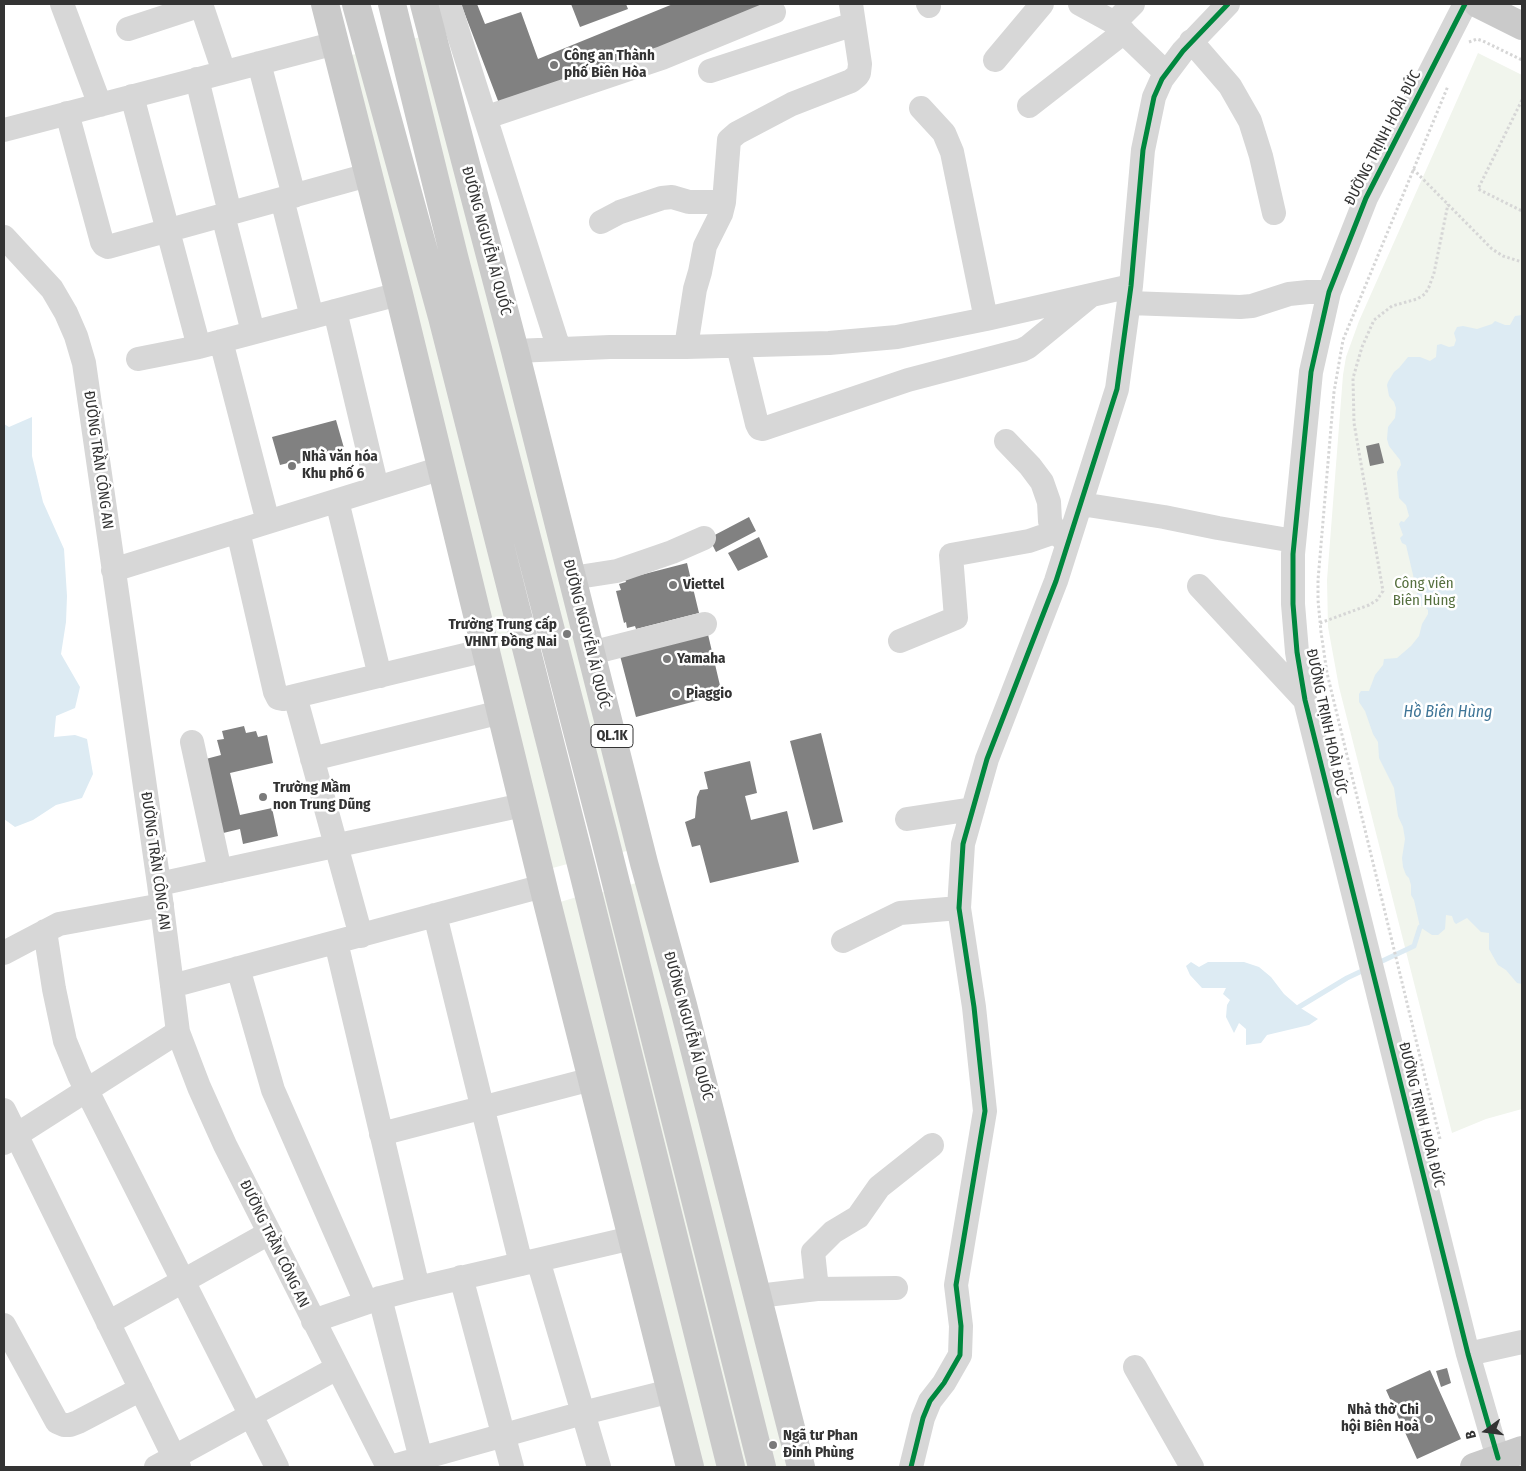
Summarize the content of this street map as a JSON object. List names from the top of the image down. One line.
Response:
{"streets":{"main road":["ĐƯỜNG NGUYỄN ÁI QUỐC","QL.1K"],"street":["ĐƯỜNG TRỊNH HOÀI ĐỨC","ĐƯỜNG TRẦN CÔNG AN"]},"water":["Hồ Biên Hùng"],"parks":["Công viên Biên Hùng"],"places":["Công an Thành phố Biên Hòa","Nhà văn hóa Khu phố 6","Viettel","Trường Trung cấp VHNT Đồng Nai","Yamaha","Piaggio","Trường Mầm non Trung Dũng","Nhà thờ Chi hội Biên Hoà","Ngã tư Phan Đình Phùng"],"north":"left"}
